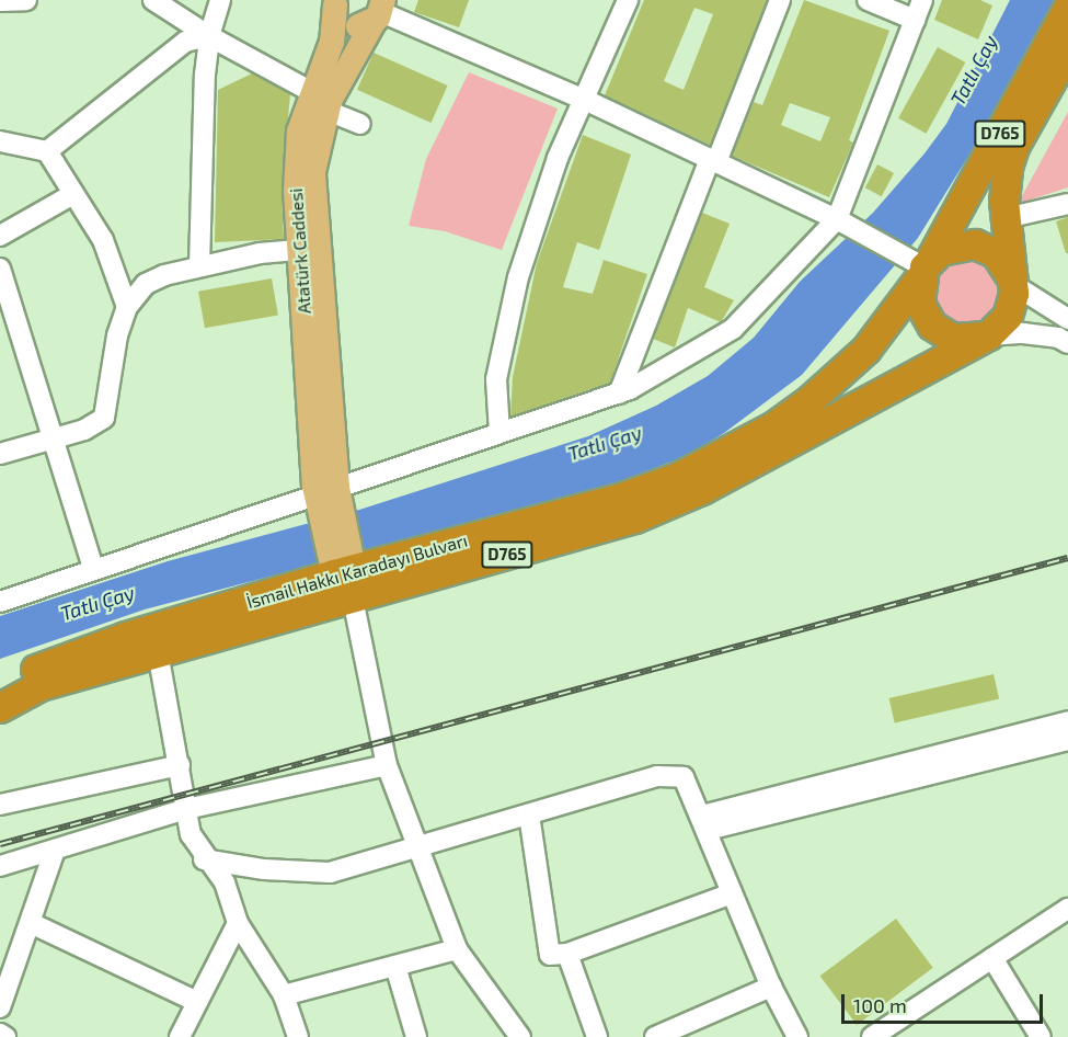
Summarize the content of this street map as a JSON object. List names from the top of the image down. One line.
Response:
{"streets":{"highway":["D765","İsmail Hakkı Karadayı Bulvarı"],"main road":["Atatürk Caddesi"]},"crossings":[["D765","İsmail Hakkı Karadayı Bulvarı"]],"water":["Tatlı Çay"],"scale_bar":"100 m"}
